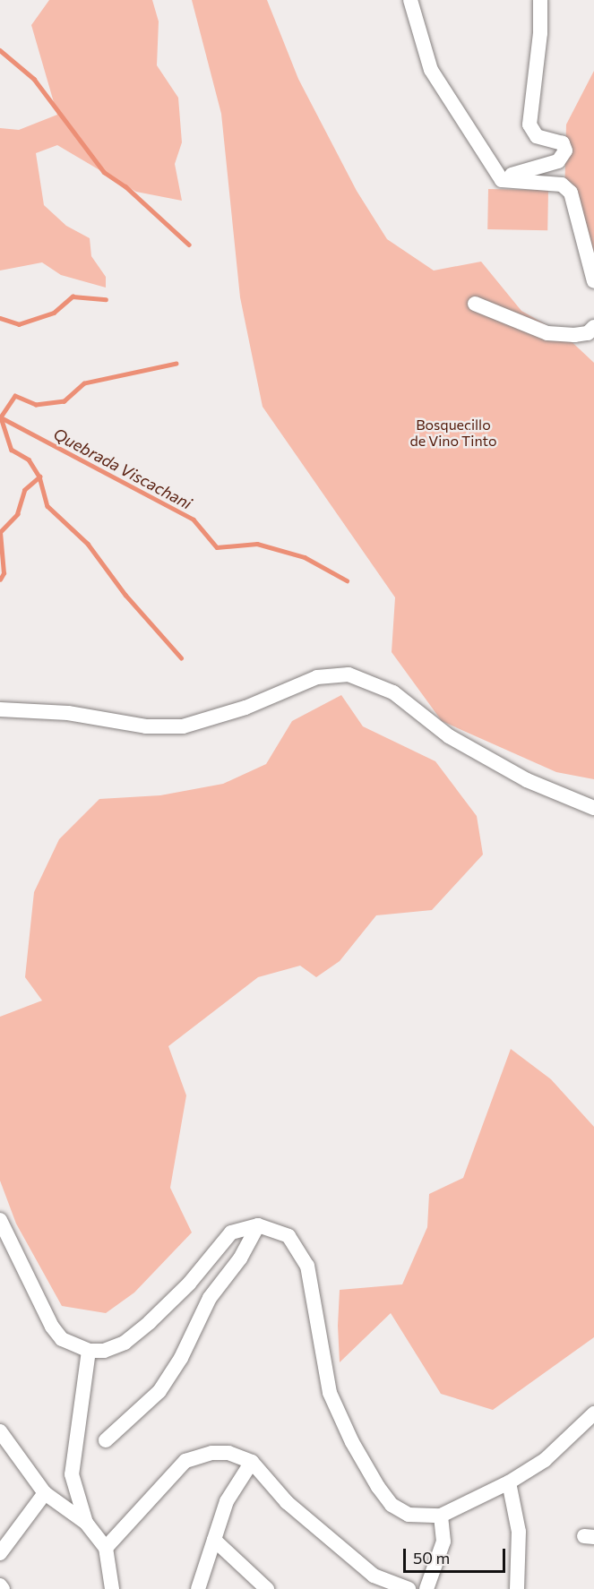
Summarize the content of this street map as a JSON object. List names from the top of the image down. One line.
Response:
{"water":["Quebrada Viscachani"],"parks":["Bosquecillo de Vino Tinto"],"scale_bar":"50 m"}
